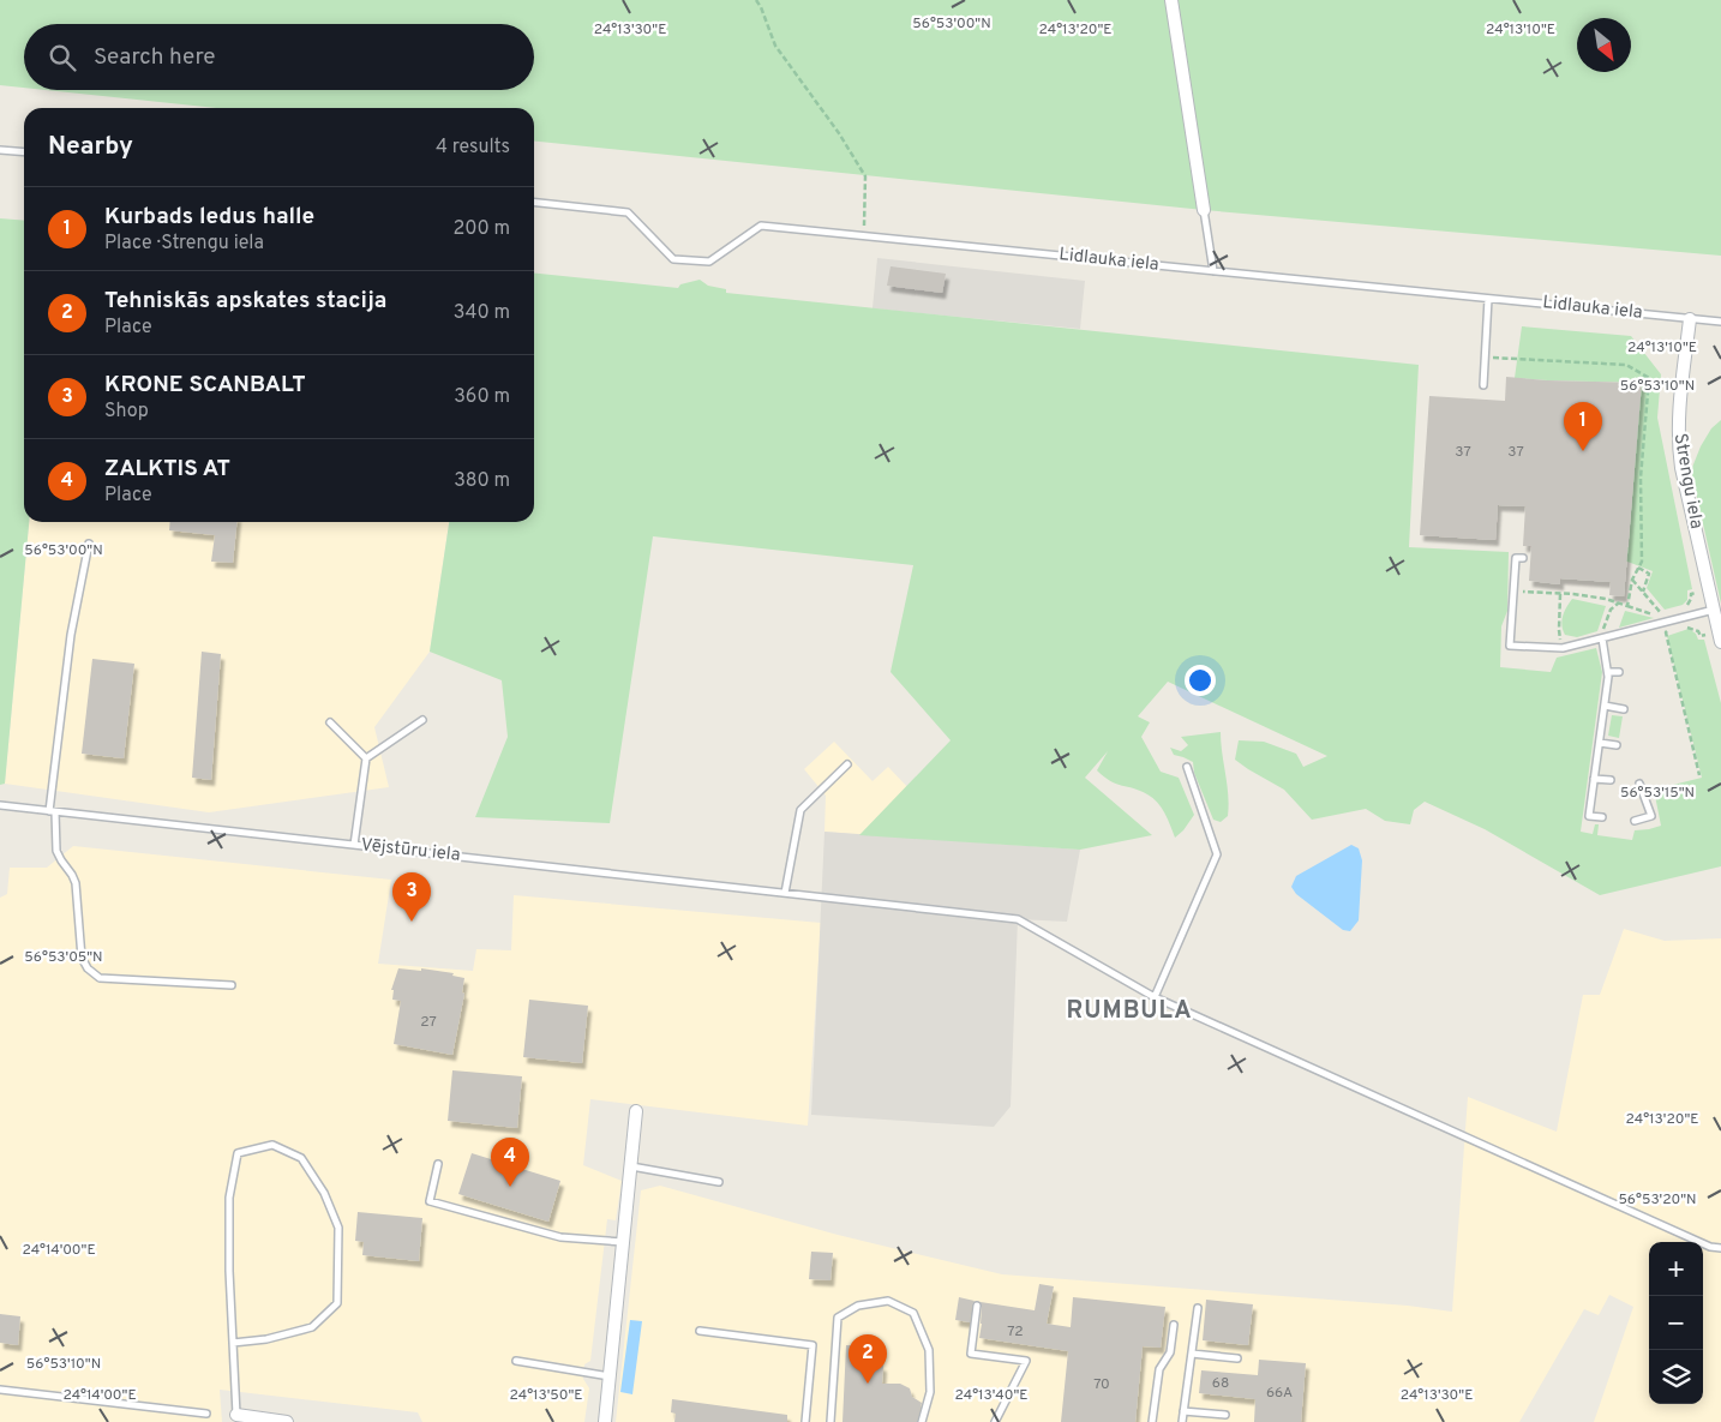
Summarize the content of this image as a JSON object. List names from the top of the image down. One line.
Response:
{"streets":{"street":["Strengu iela"],"lane":["Lidlauka iela","Vējstūru iela"]},"crossings":[["Lidlauka iela","Strengu iela"]],"districts":["RUMBULA"],"house_numbers":["37","37","27","72","68","70","66A"],"north":"bottom right","page":{"search":"Search here","heading":["Nearby","4 results"],"list":[{"mark":"1","name":"Kurbads ledus halle","note":"Place · Strengu iela","value":"200 m"},{"mark":"2","name":"Tehniskās apskates stacija","note":"Place","value":"340 m"},{"mark":"3","name":"KRONE SCANBALT","note":"Shop","value":"360 m"},{"mark":"4","name":"ZALKTIS AT","note":"Place","value":"380 m"}],"pins":["1","3","4","2"],"map_buttons":["+","−"]},"coordinates":["56°53'00\"N","24°13'10\"E","24°13'30\"E","24°13'20\"E","56°53'10\"N","56°53'15\"N","56°53'05\"N","56°53'20\"N","24°14'00\"E","24°13'50\"E","24°13'40\"E"]}
